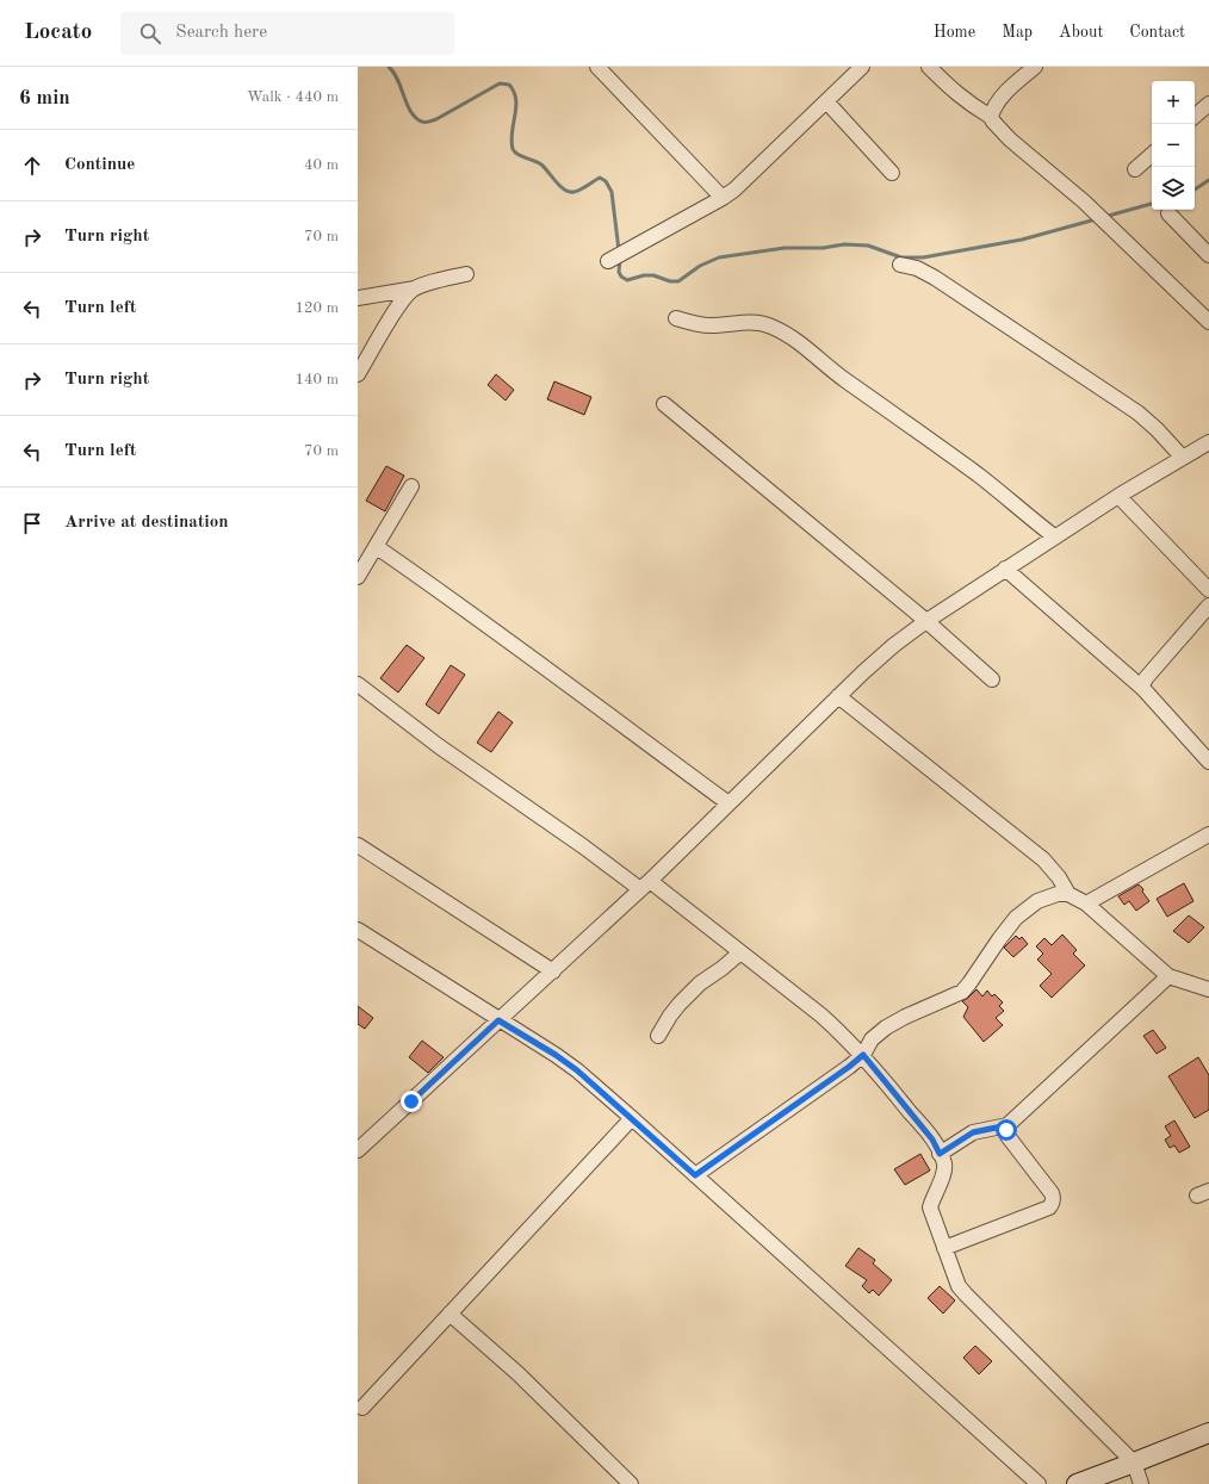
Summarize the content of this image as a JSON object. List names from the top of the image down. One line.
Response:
{"page":{"header":"Locato","search":"Search here","nav":["Home","Map","About","Contact"],"heading":["6 min","Walk · 440 m"],"map_buttons":["+","−"],"list":[["Continue","40 m"],["Turn right","70 m"],["Turn left","120 m"],["Turn right","140 m"],["Turn left","70 m"],"Arrive at destination"]}}
